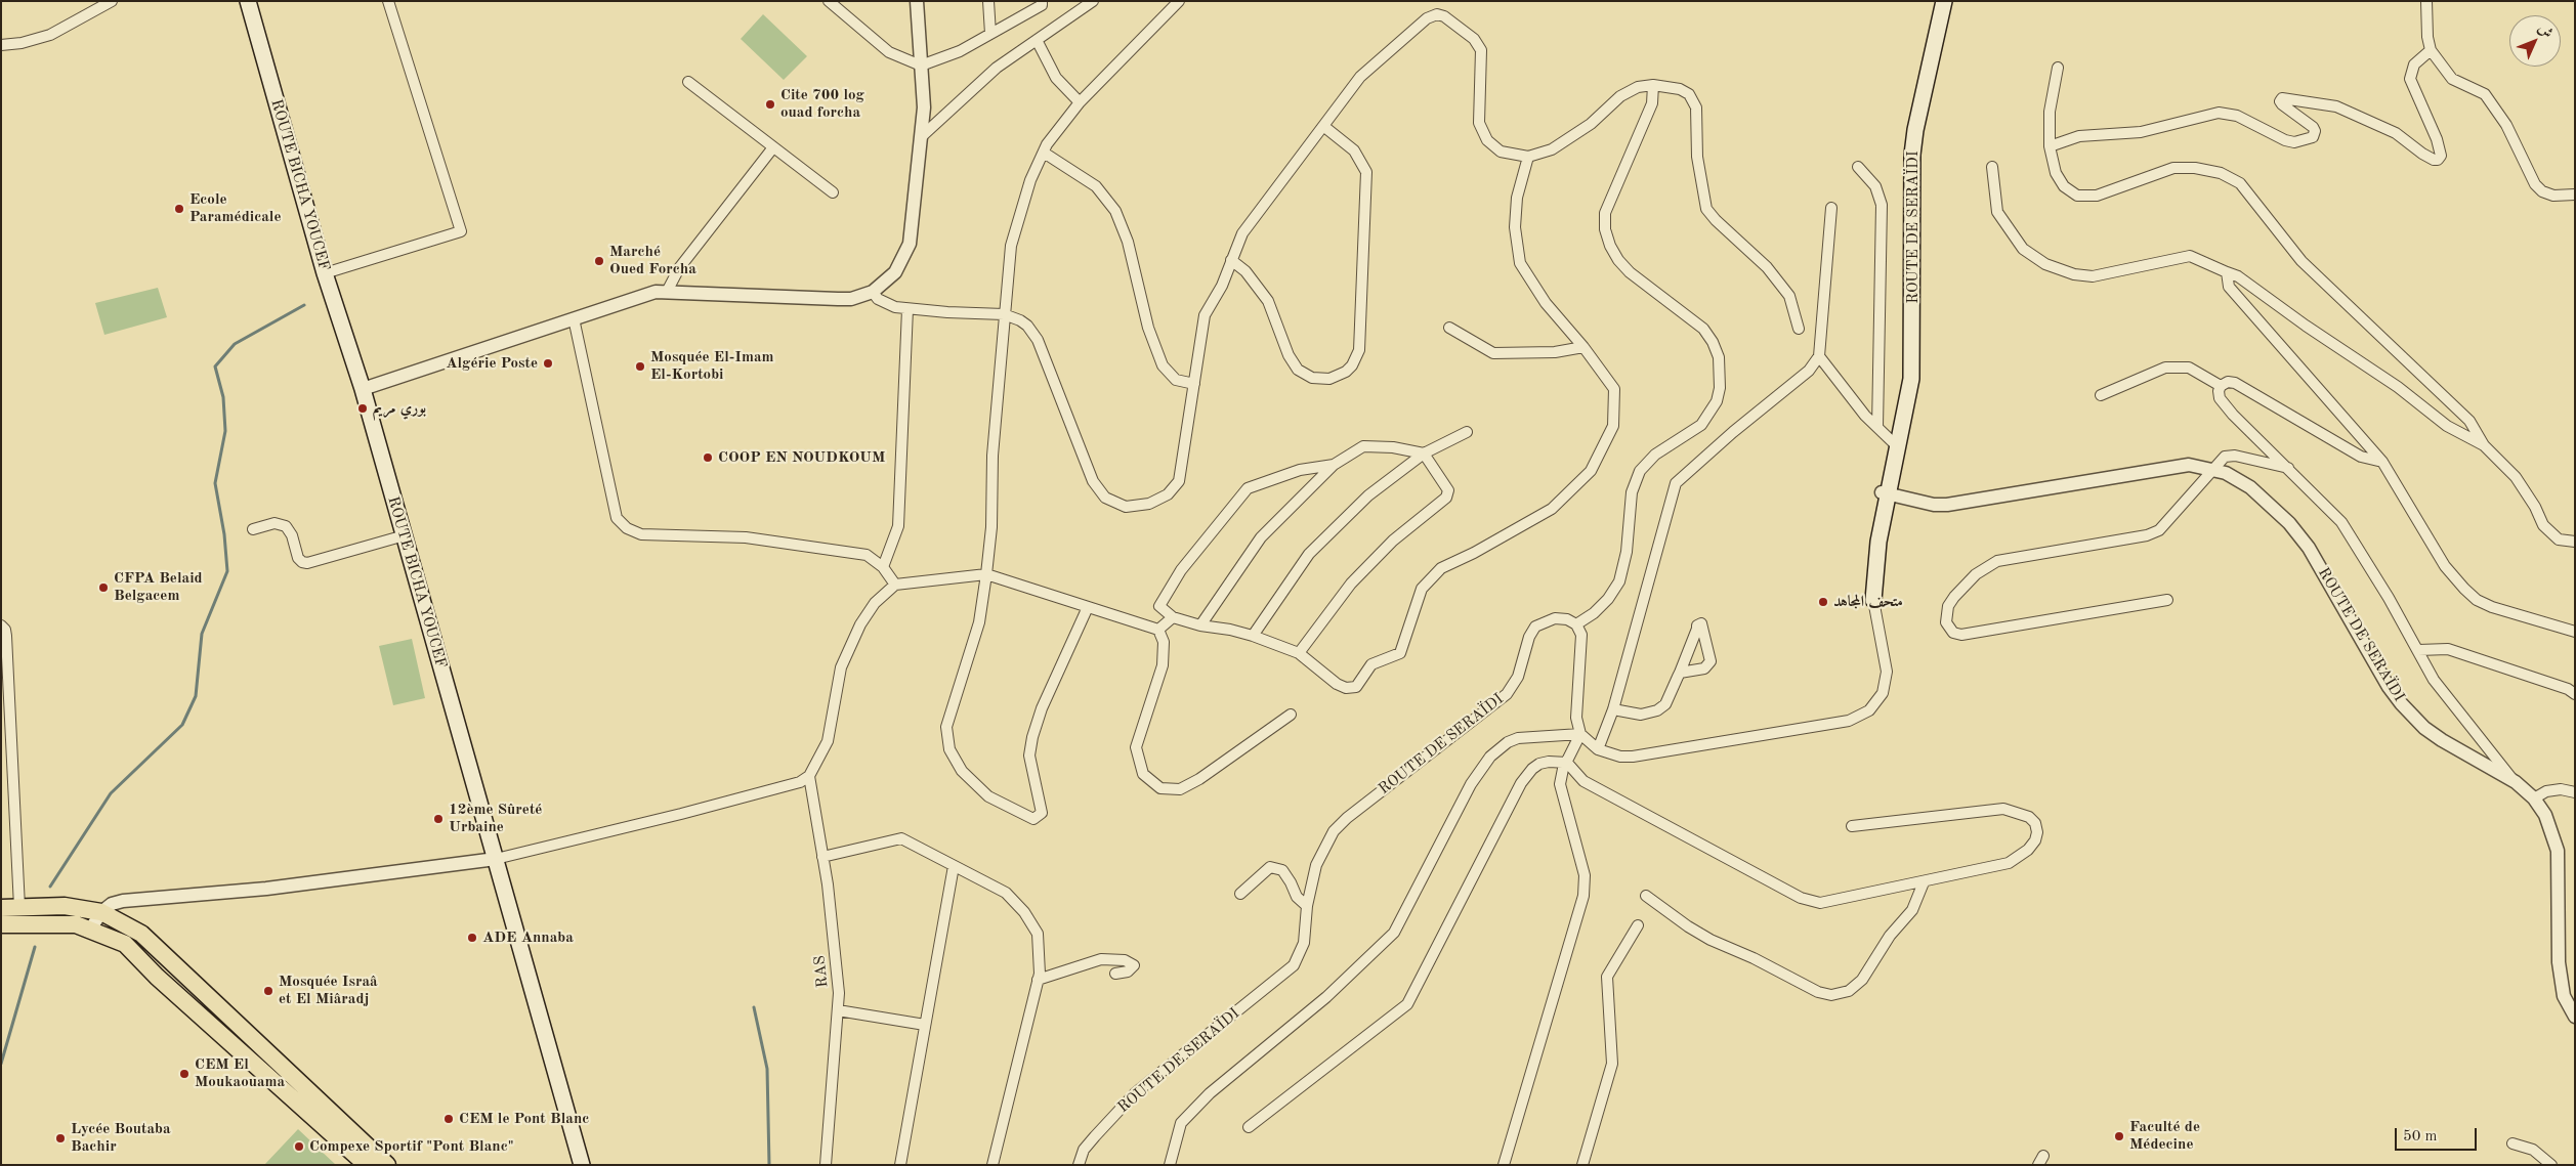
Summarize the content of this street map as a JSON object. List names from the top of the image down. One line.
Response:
{"streets":{"main road":["ROUTE BICHA YOUCEF","ROUTE DE SERAÏDI"],"street":["RAS"]},"places":["Cite 700 log ouad forcha","Ecole Paramédicale","Marché Oued Forcha","Algérie Poste","Mosquée El-Imam El-Kortobi","بوري مريم","COOP EN NOUDKOUM","CFPA Belaid Belgacem","متحف المجاهد","12ème Sûreté Urbaine","ADE Annaba","Mosquée Israâ et El Miâradj","CEM El Moukaouama","CEM le Pont Blanc","Faculté de Médecine","Lycée Boutaba Bachir","Compexe Sportif \"Pont Blanc\""],"scale_bar":"50 m","north":"top right"}
